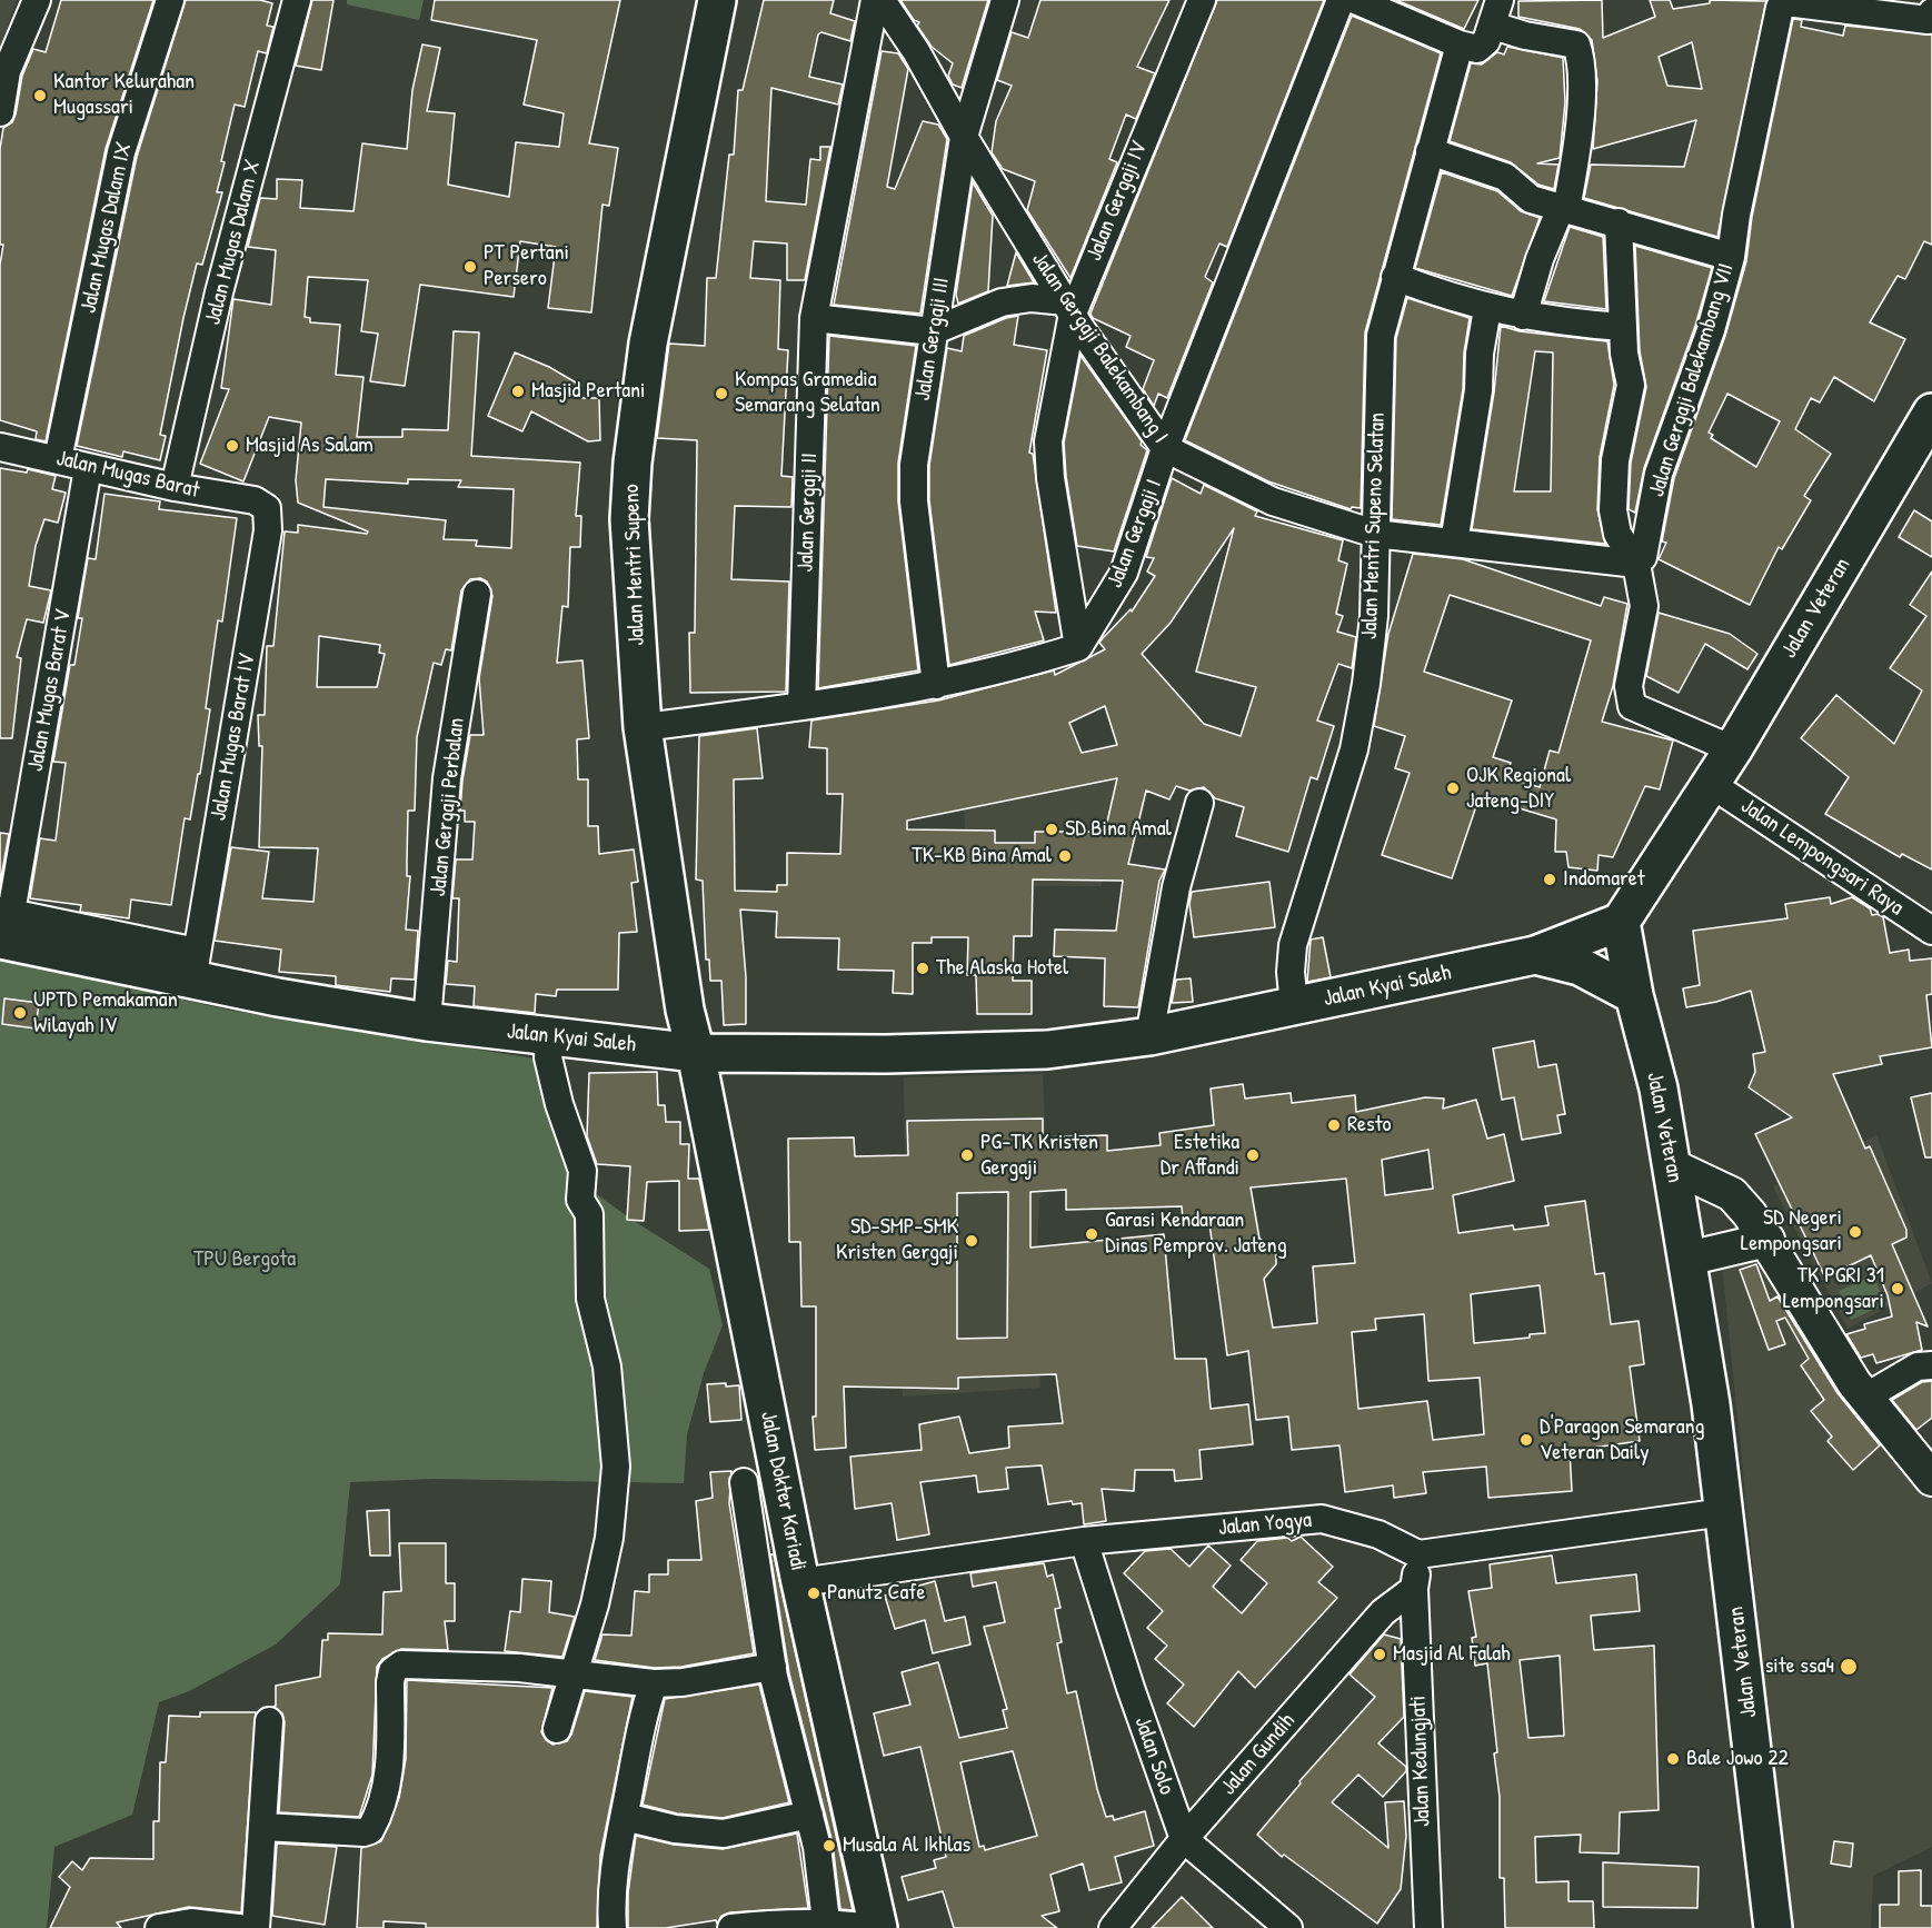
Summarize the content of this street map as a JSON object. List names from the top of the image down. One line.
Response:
{"streets":{"main road":["Jalan Mentri Supeno","Jalan Veteran","Jalan Kyai Saleh","Jalan Dokter Kariadi"],"street":["Jalan Gergaji IV","Jalan Mugas Dalam IX","Jalan Mugas Dalam X","Jalan Gergaji III","Jalan Gergaji Balekambang I","Jalan Gergaji Balekambang VII","Jalan Mugas Barat","Jalan Gergaji II","Jalan Mentri Supeno Selatan","Jalan Gergaji I","Jalan Mugas Barat V","Jalan Mugas Barat IV","Jalan Gergaji Perbalan","Jalan Lempongsari Raya","Jalan Yogya","Jalan Gundih","Jalan Solo","Jalan Kedungjati"]},"crossings":[["Jalan Gergaji IV","Jalan Gergaji Balekambang I"],["Jalan Gergaji IV","Jalan Gergaji I"],["Jalan Mugas Dalam IX","Jalan Mugas Barat"],["Jalan Mugas Dalam X","Jalan Mugas Barat"],["Jalan Gergaji III","Jalan Gergaji Balekambang I"],["Jalan Gergaji Balekambang I","Jalan Gergaji Balekambang VII"],["Jalan Gergaji Balekambang I","Jalan Mentri Supeno Selatan"],["Jalan Gergaji Balekambang I","Jalan Gergaji I"],["Jalan Mugas Barat","Jalan Mugas Barat V"],["Jalan Mugas Barat","Jalan Mugas Barat IV"],["Jalan Mentri Supeno Selatan","Jalan Kyai Saleh"],["Jalan Mentri Supeno","Jalan Kyai Saleh"],["Jalan Mentri Supeno","Jalan Dokter Kariadi"],["Jalan Veteran","Jalan Lempongsari Raya"],["Jalan Veteran","Jalan Kyai Saleh"],["Jalan Mugas Barat V","Jalan Kyai Saleh"],["Jalan Mugas Barat IV","Jalan Kyai Saleh"],["Jalan Gergaji Perbalan","Jalan Kyai Saleh"],["Jalan Kyai Saleh","Jalan Dokter Kariadi"],["Jalan Dokter Kariadi","Jalan Yogya"],["Jalan Yogya","Jalan Solo"],["Jalan Yogya","Jalan Kedungjati"],["Jalan Gundih","Jalan Solo"],["Jalan Gundih","Jalan Kedungjati"]],"parks":["TPU Bergota"],"places":["Kantor Kelurahan Mugassari","PT Pertani Persero","Masjid Pertani","Kompas Gramedia Semarang Selatan","Masjid As Salam","OJK Regional Jateng-DIY","SD Bina Amal","TK-KB Bina Amal","Indomaret","The Alaska Hotel","UPTD Pemakaman Wilayah IV","Resto","PG-TK Kristen Gergaji","Estetika Dr Affandi","SD Negeri Lempongsari","Garasi Kendaraan Dinas Pemprov. Jateng","SD-SMP-SMK Kristen Gergaji","TK PGRI 31 Lempongsari","D'Paragon Semarang Veteran Daily","Panutz Cafe","Masjid Al Falah","site ssa4","Bale Jowo 22","Musala Al Ikhlas"]}
